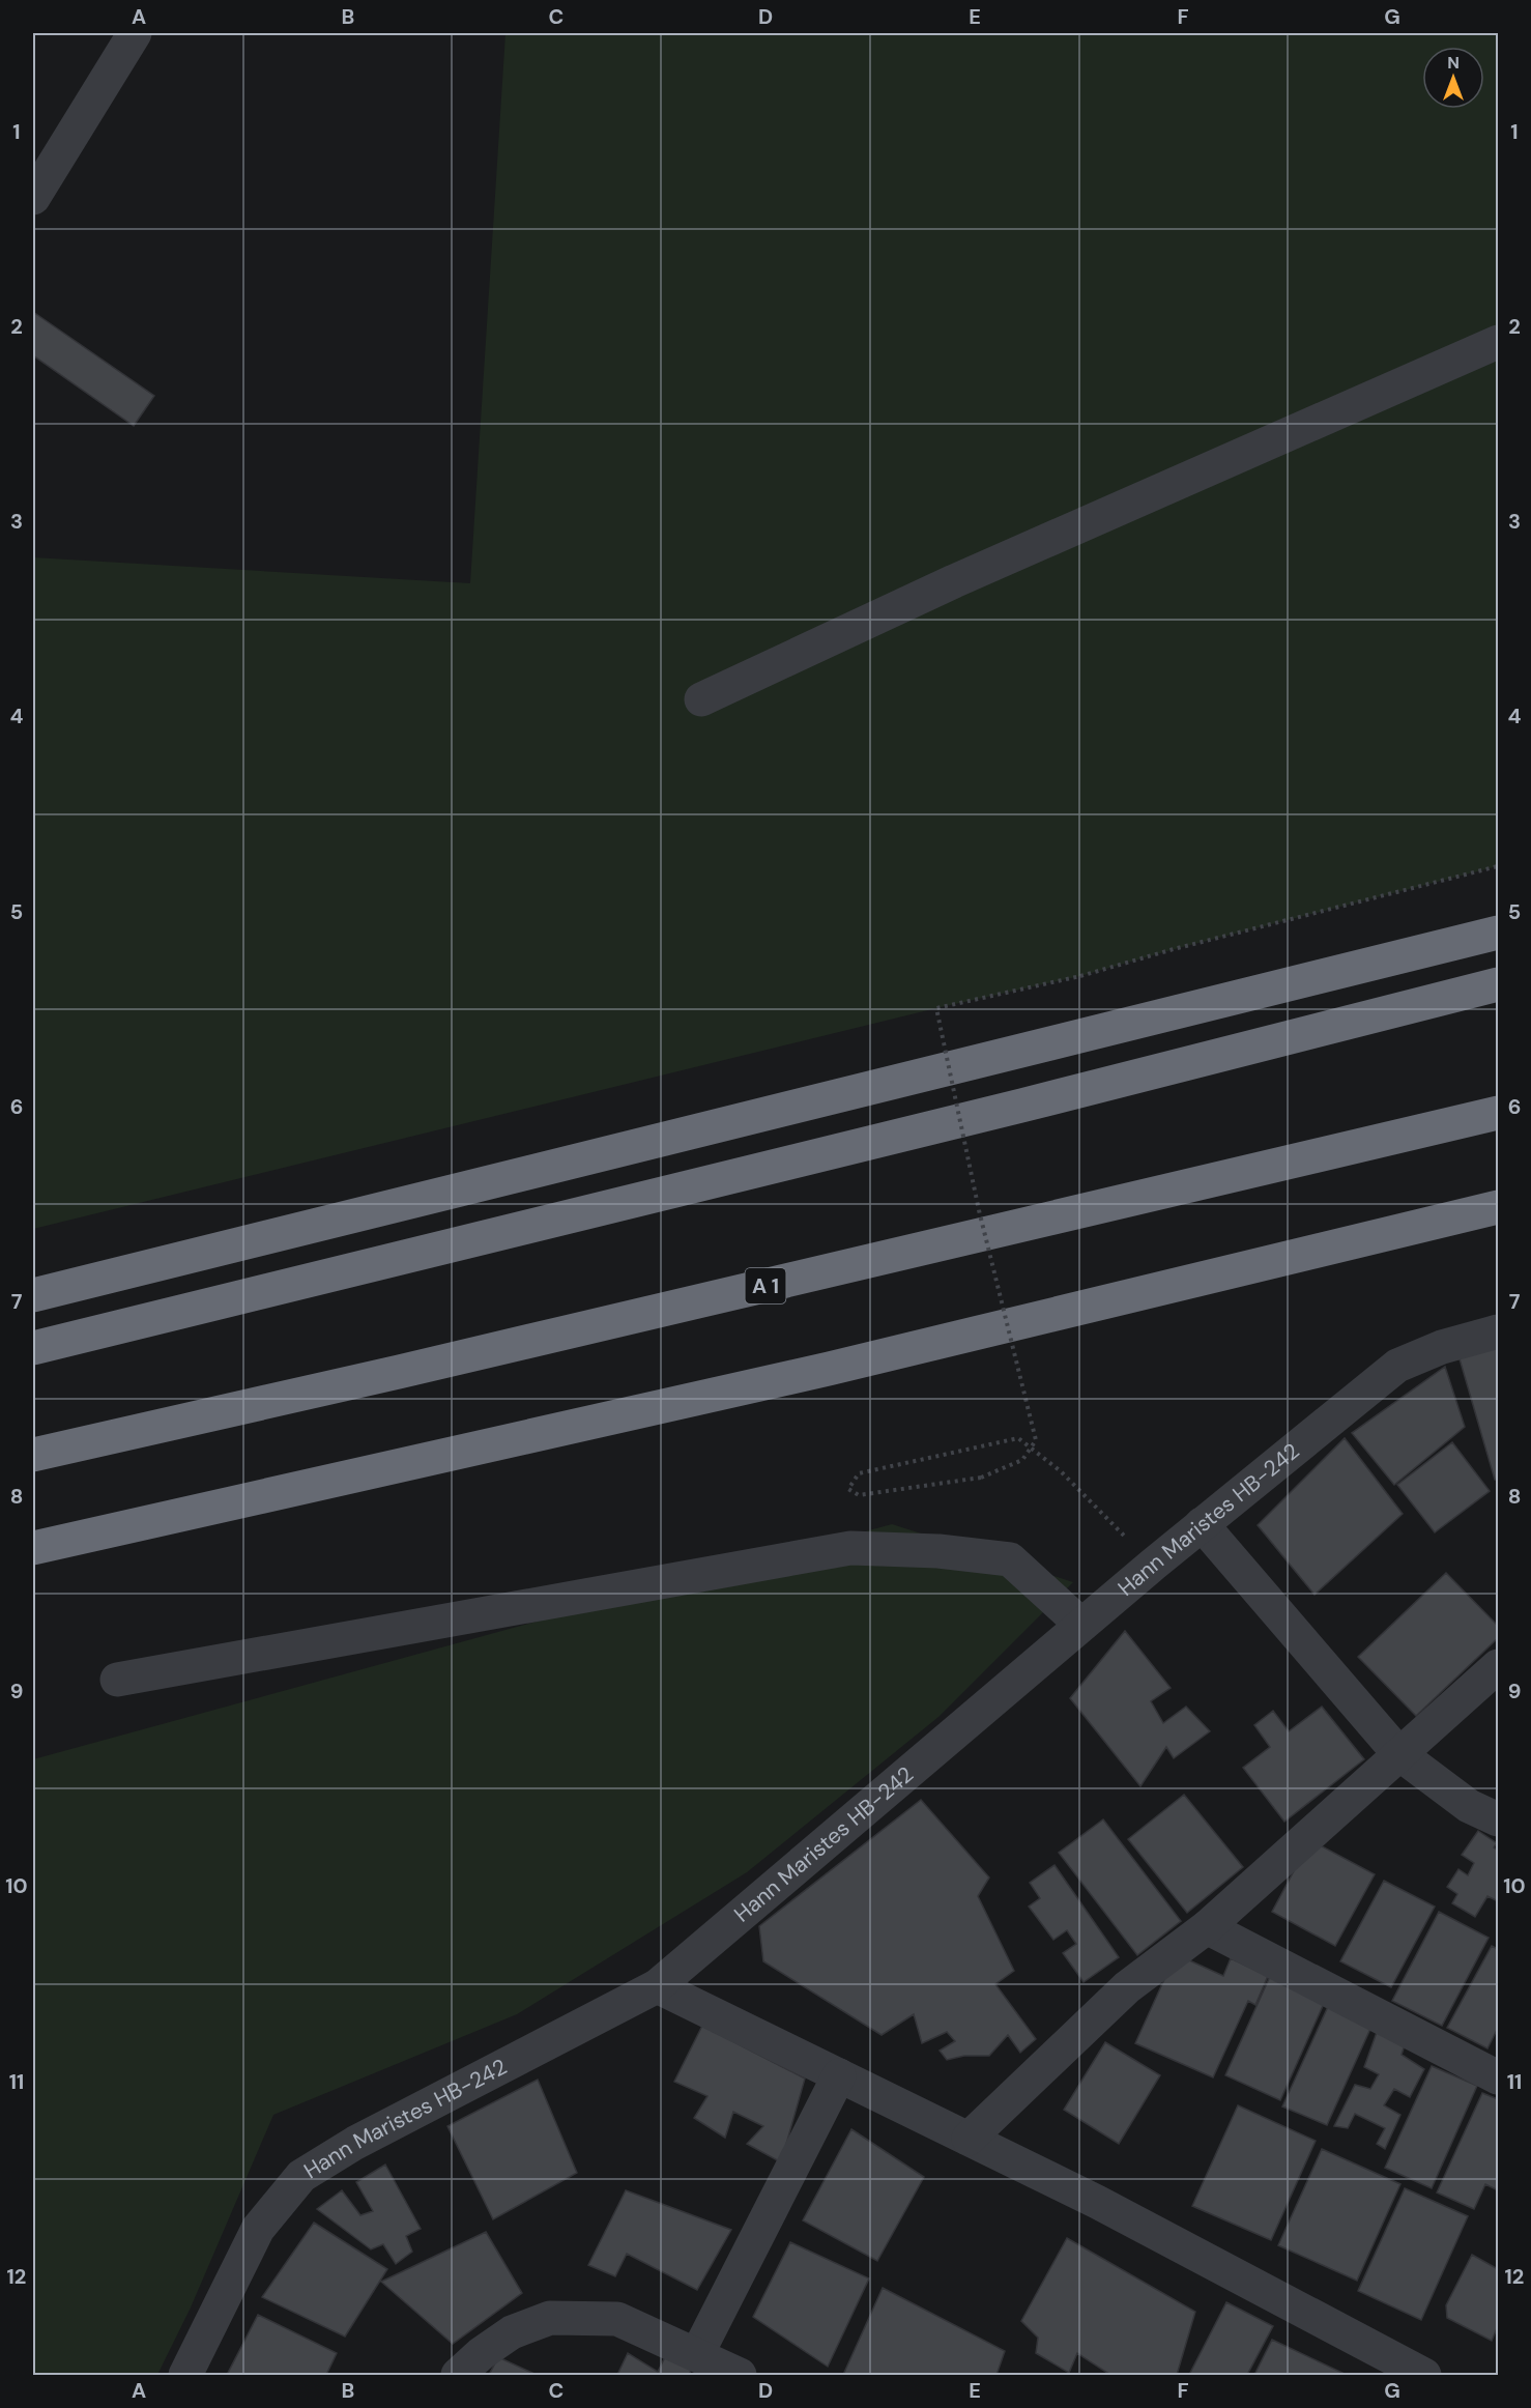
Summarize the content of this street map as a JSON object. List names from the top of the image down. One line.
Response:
{"streets":{"highway":["A 1"],"street":["Hann Maristes HB-242"]},"north":"top","grid":{"columns":["A","B","C","D","E","F","G"],"rows":["1","2","3","4","5","6","7","8","9","10","11","12"]}}
